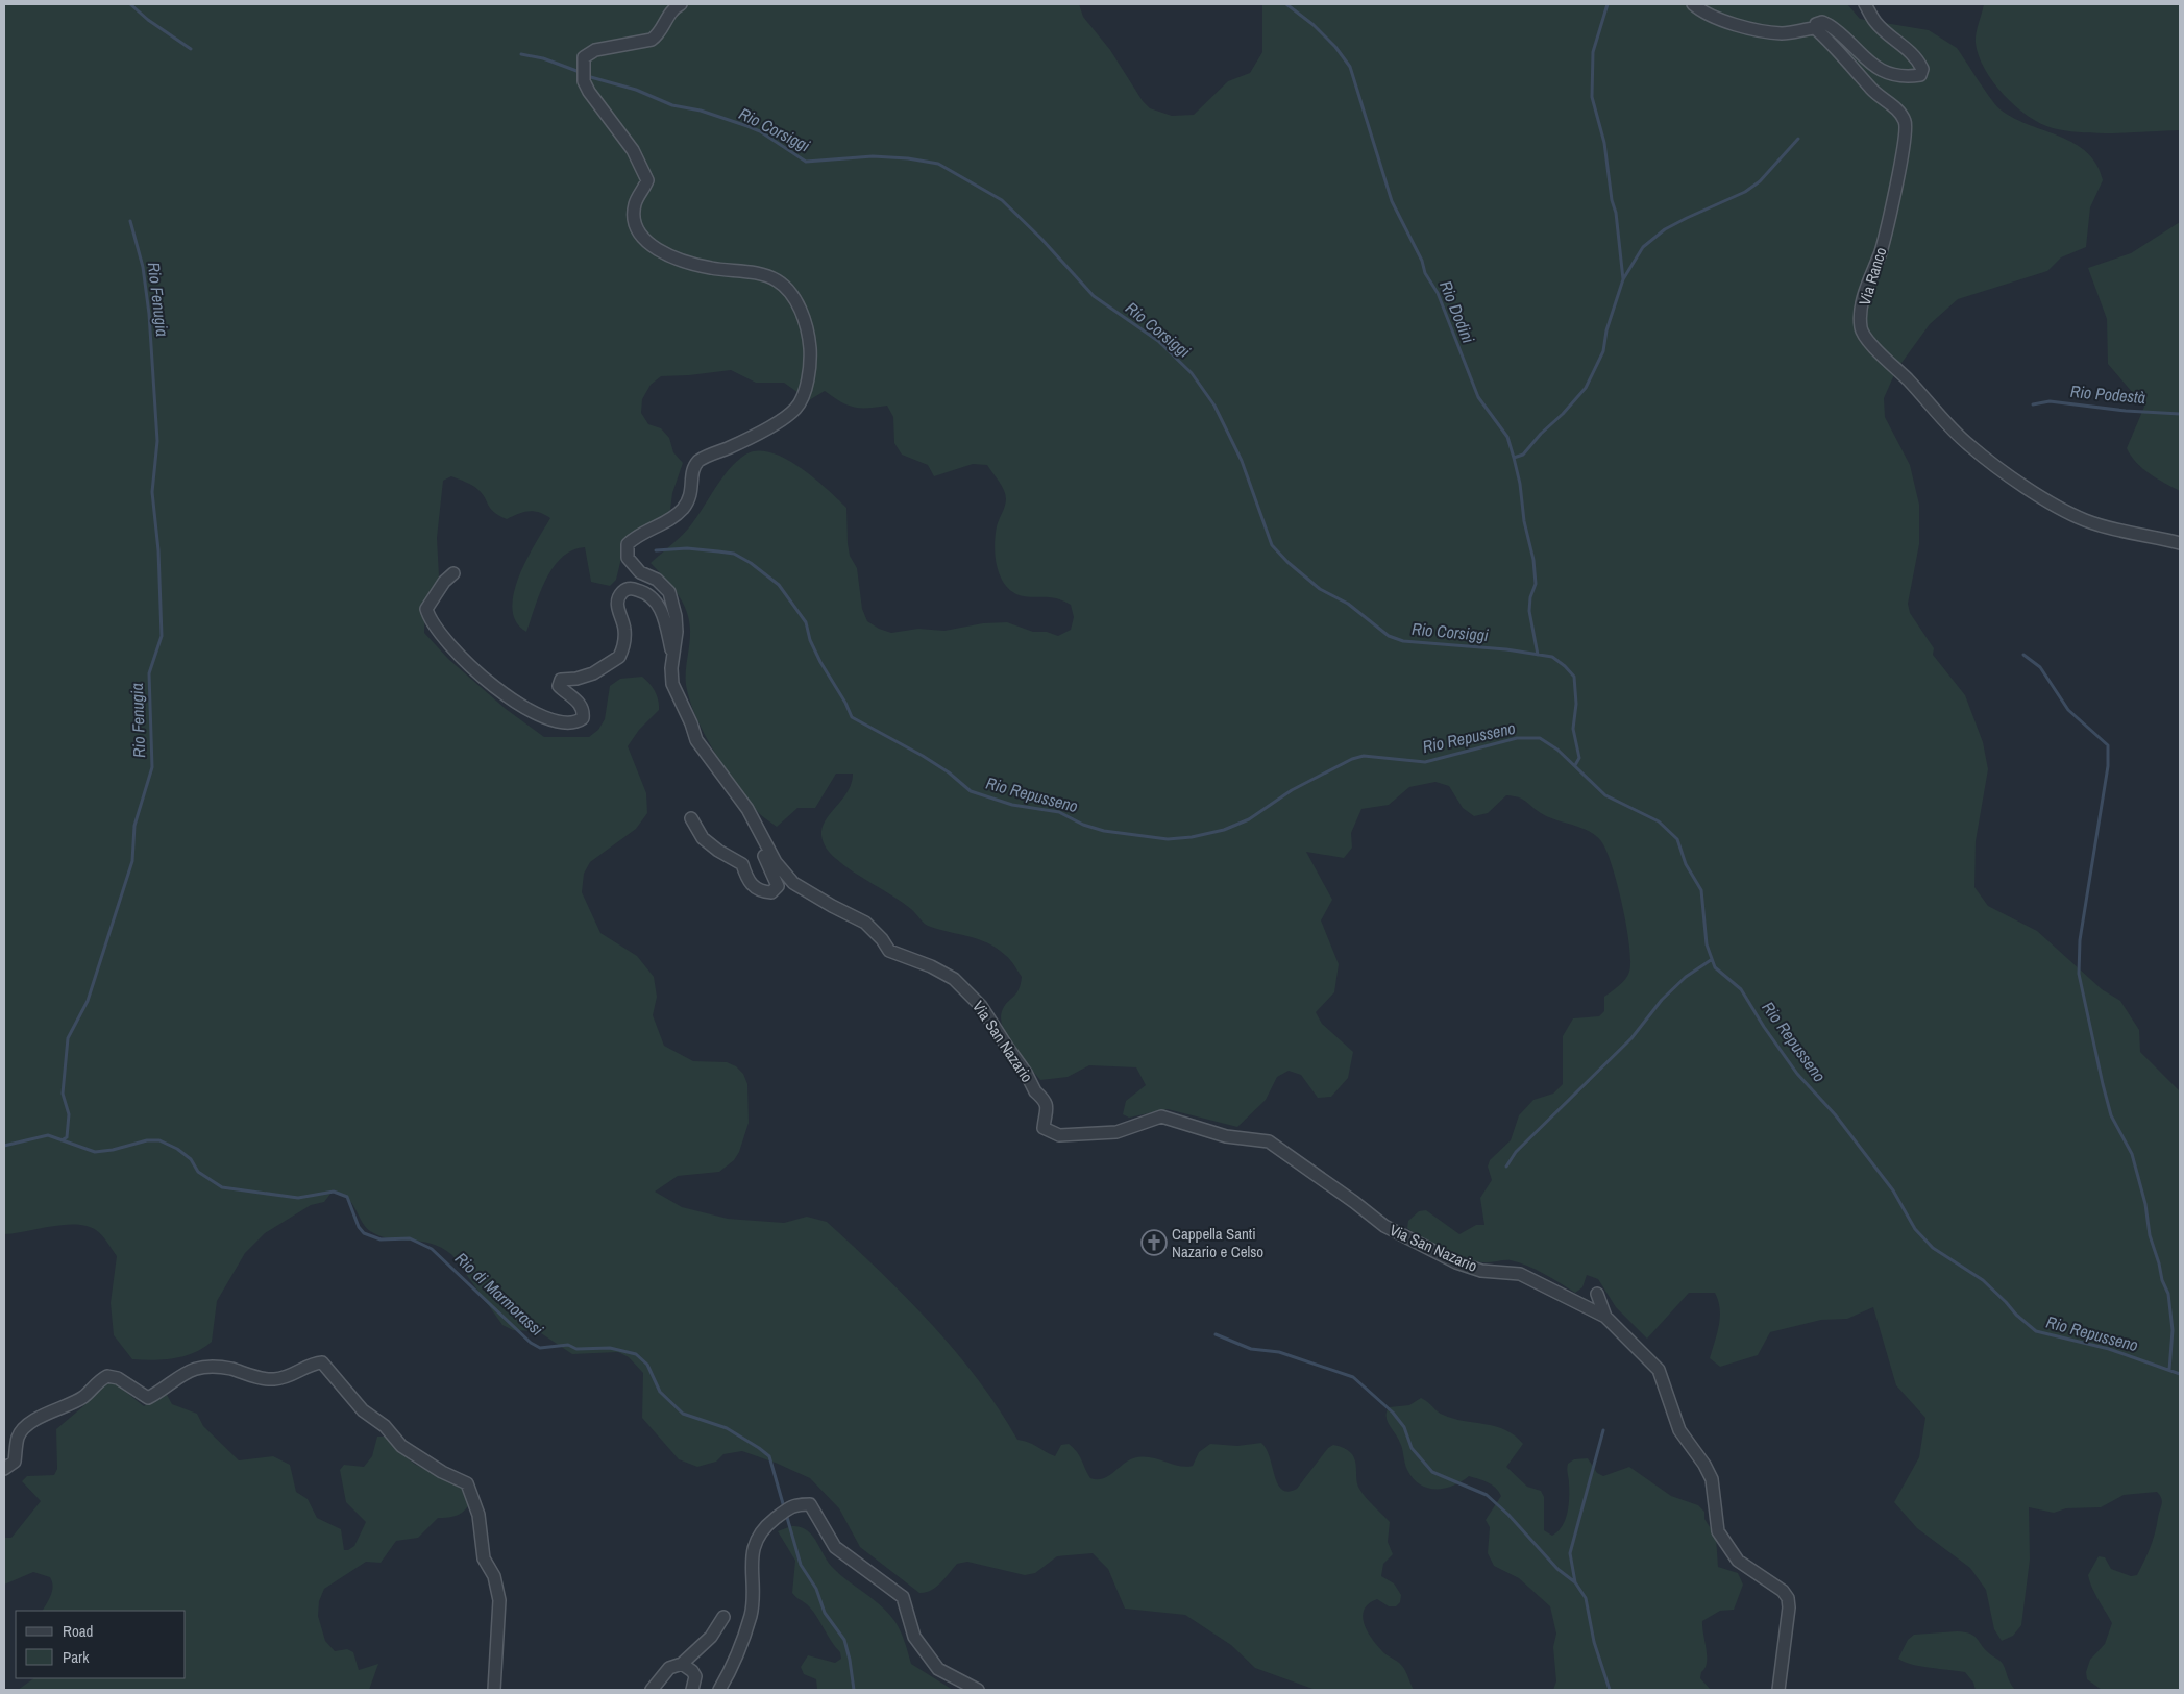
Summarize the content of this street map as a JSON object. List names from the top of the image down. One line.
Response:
{"streets":{"street":["Via Ranco","Via San Nazario"]},"water":["Rio Corsiggi","Rio Fenugia","Rio Dodini","Rio Podestà","Rio Repusseno","Rio di Marmorassi"],"places":{"church":["Cappella Santi Nazario e Celso"]},"legend":["Road","Park"]}
